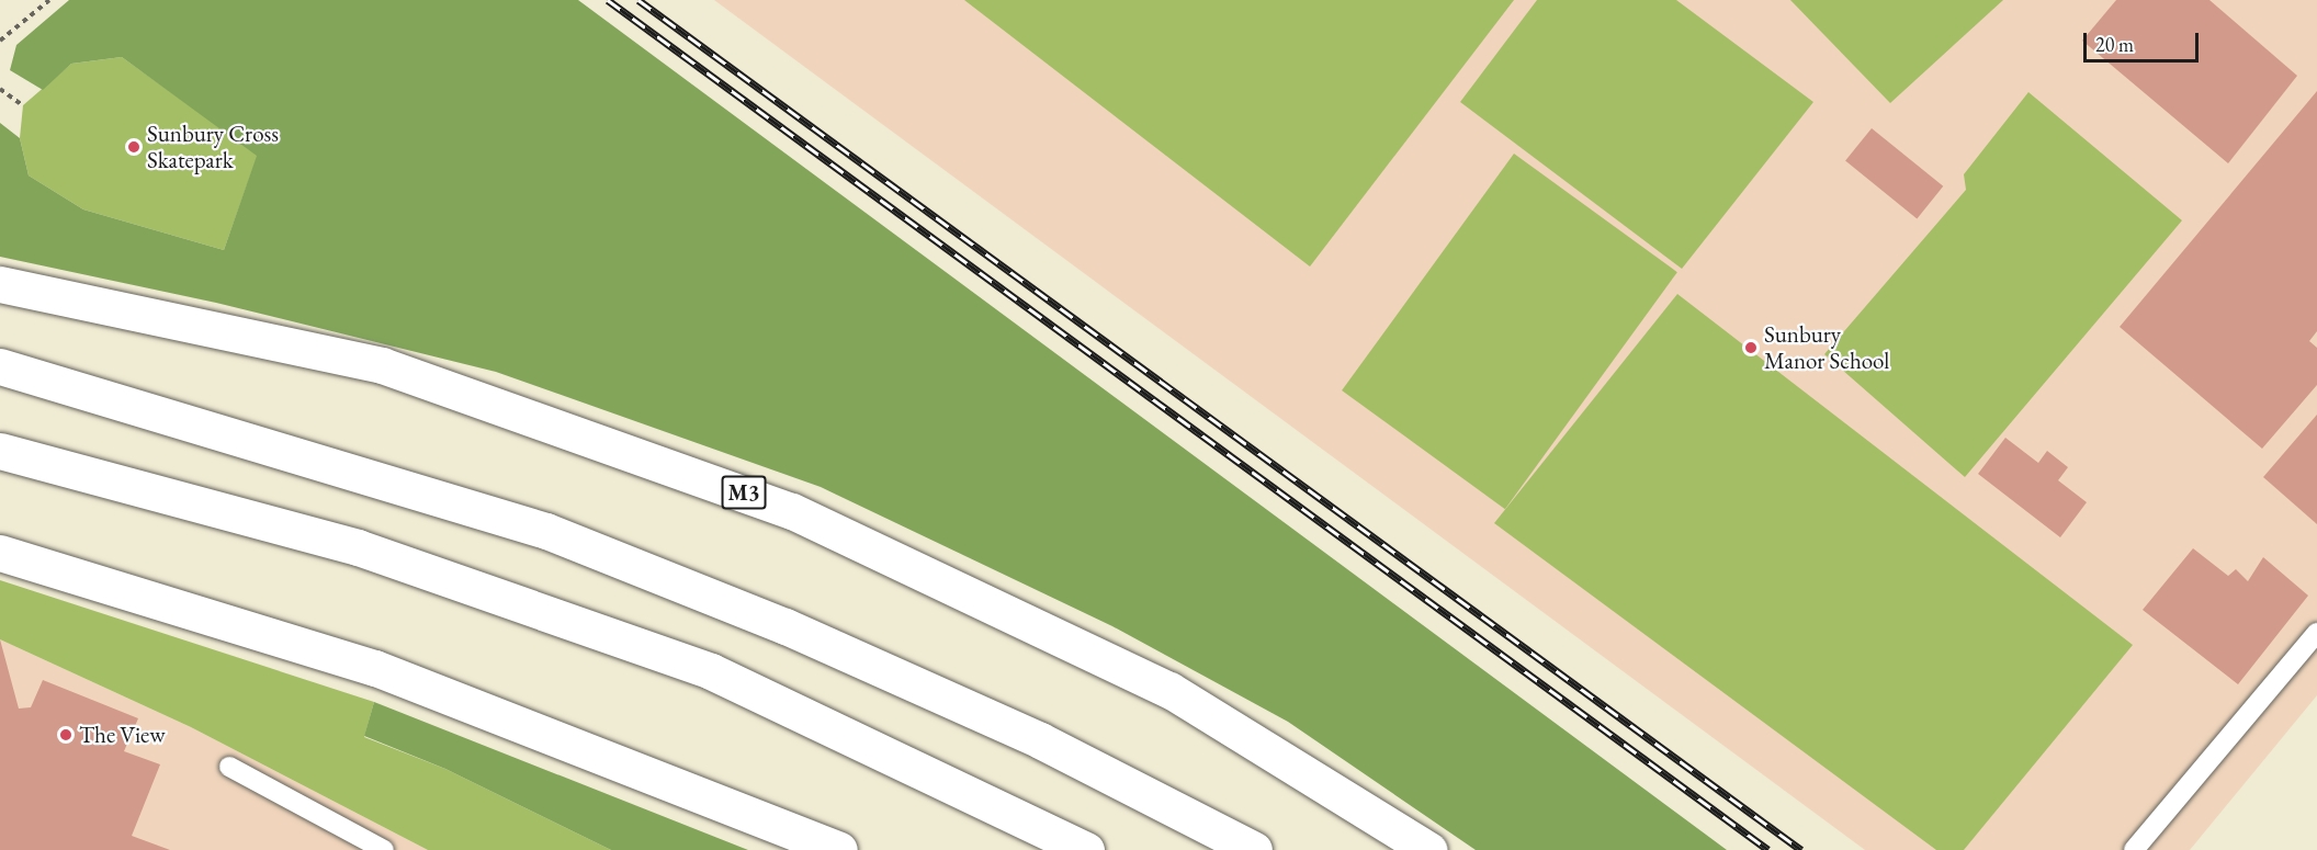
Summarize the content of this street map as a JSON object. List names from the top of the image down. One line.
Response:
{"streets":{"highway":["M3"]},"places":["Sunbury Cross Skatepark","Sunbury Manor School","The View"],"scale_bar":"20 m"}
